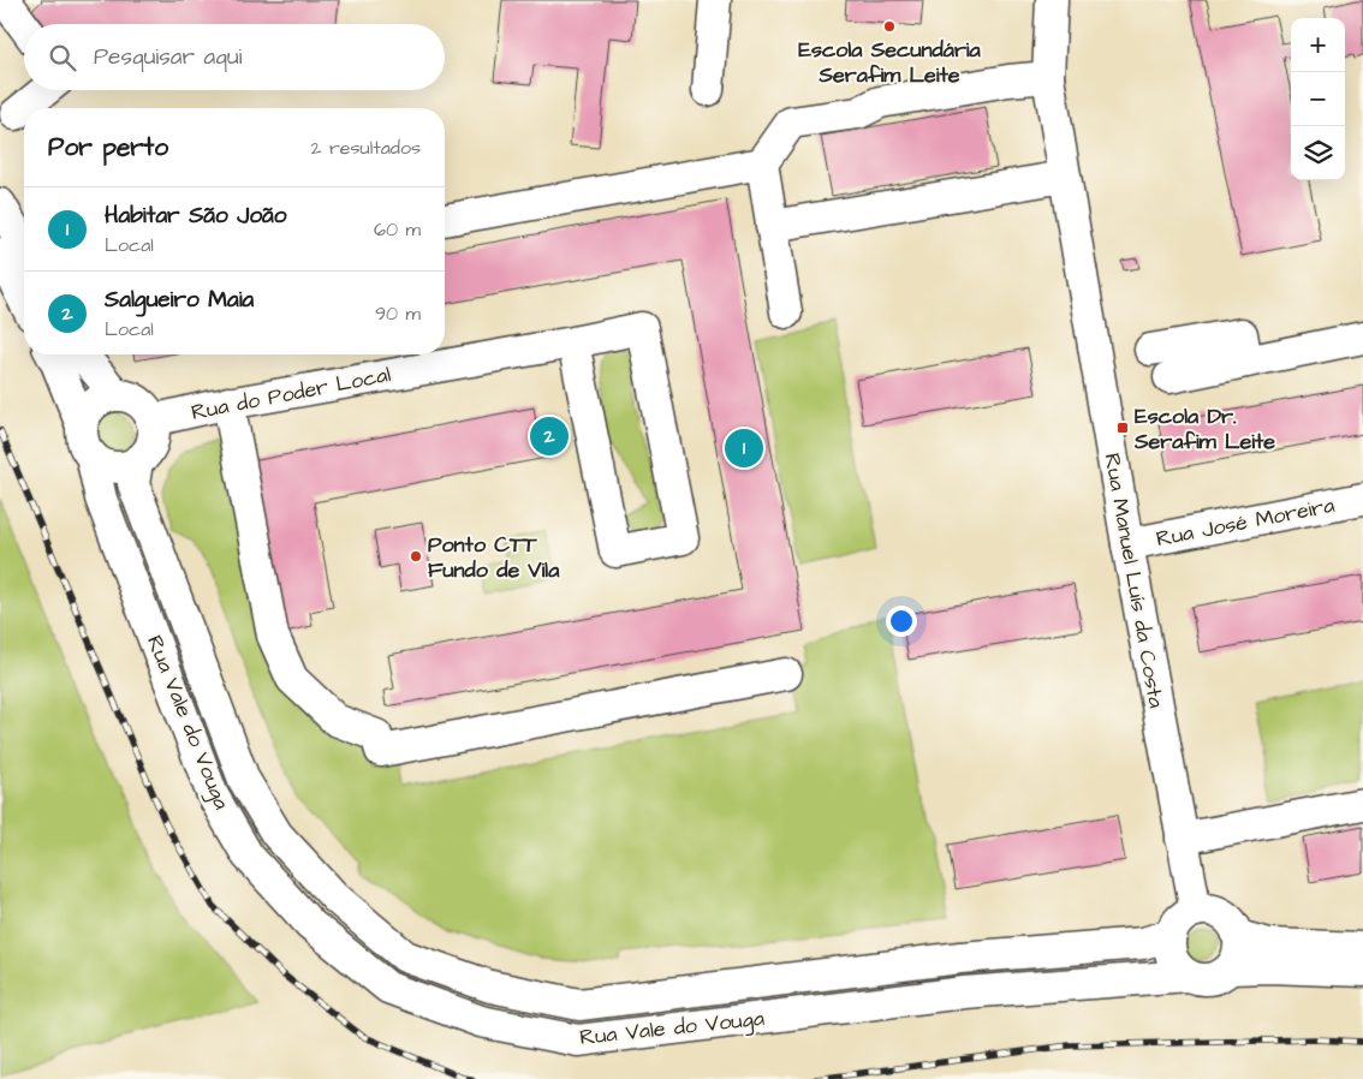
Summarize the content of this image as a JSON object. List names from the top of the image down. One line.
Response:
{"streets":{"street":["Rua do Poder Local","Rua José Moreira","Rua Manuel Luís da Costa","Rua Vale do Vouga"]},"crossings":[["Rua do Poder Local","Rua Vale do Vouga"],["Rua José Moreira","Rua Manuel Luís da Costa"],["Rua Manuel Luís da Costa","Rua Vale do Vouga"]],"places":{"other":["Escola Secundária Serafim Leite","Ponto CTT Fundo de Vila"],"transit":["Escola Dr. Serafim Leite"]},"page":{"map_buttons":["+","−"],"search":"Pesquisar aqui","heading":["Por perto","2 resultados"],"list":[{"mark":"1","name":"Habitar São João","note":"Local","value":"60 m"},{"mark":"2","name":"Salgueiro Maia","note":"Local","value":"90 m"}],"pins":["2","1"]}}
